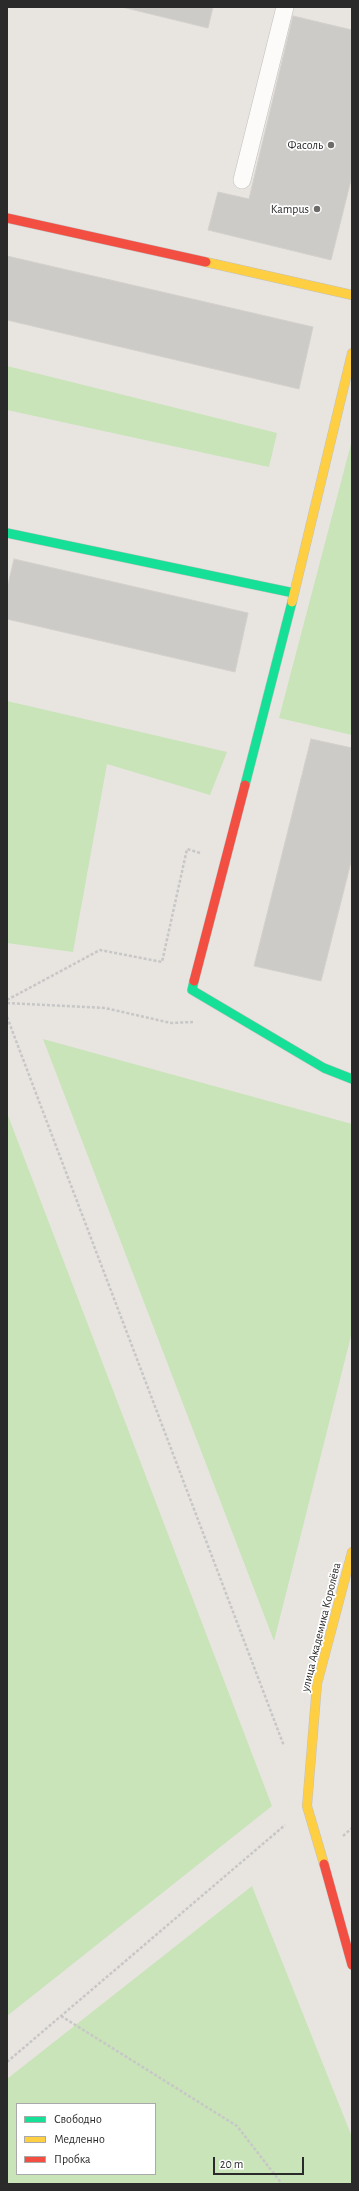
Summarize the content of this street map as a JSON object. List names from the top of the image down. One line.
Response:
{"streets":{"street":["улица Академика Королёва"]},"places":["Фасоль","Kampus"],"legend":["Свободно","Медленно","Пробка"],"scale_bar":"20 m"}
